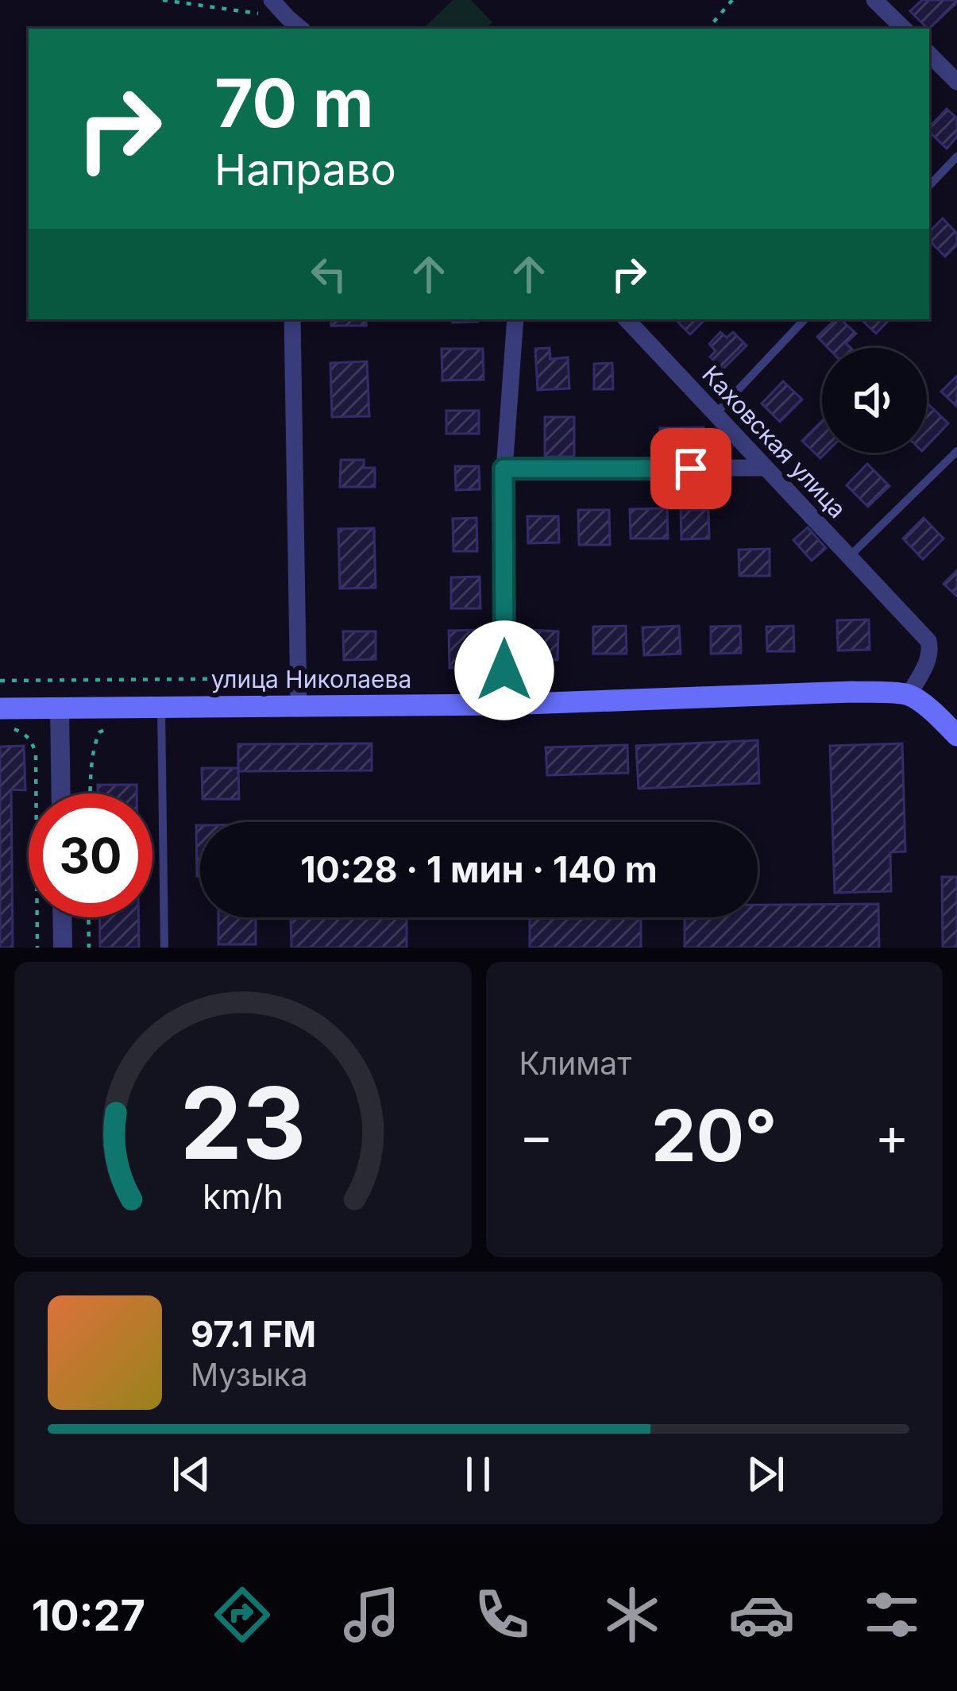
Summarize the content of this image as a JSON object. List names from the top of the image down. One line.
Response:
{"streets":{"main road":["улица Николаева"],"street":["Каховская улица"]},"crossings":[["Каховская улица","улица Николаева"]],"page":{"turn":["70 m","Направо"],"limit":"30","trip":"10:28 · 1 мин · 140 m","tile":"Климат","heat":["−","20°","+"],"song":["97.1 FM","Музыка"],"tabs":"10:27","gauge":["23","km/h"]}}
